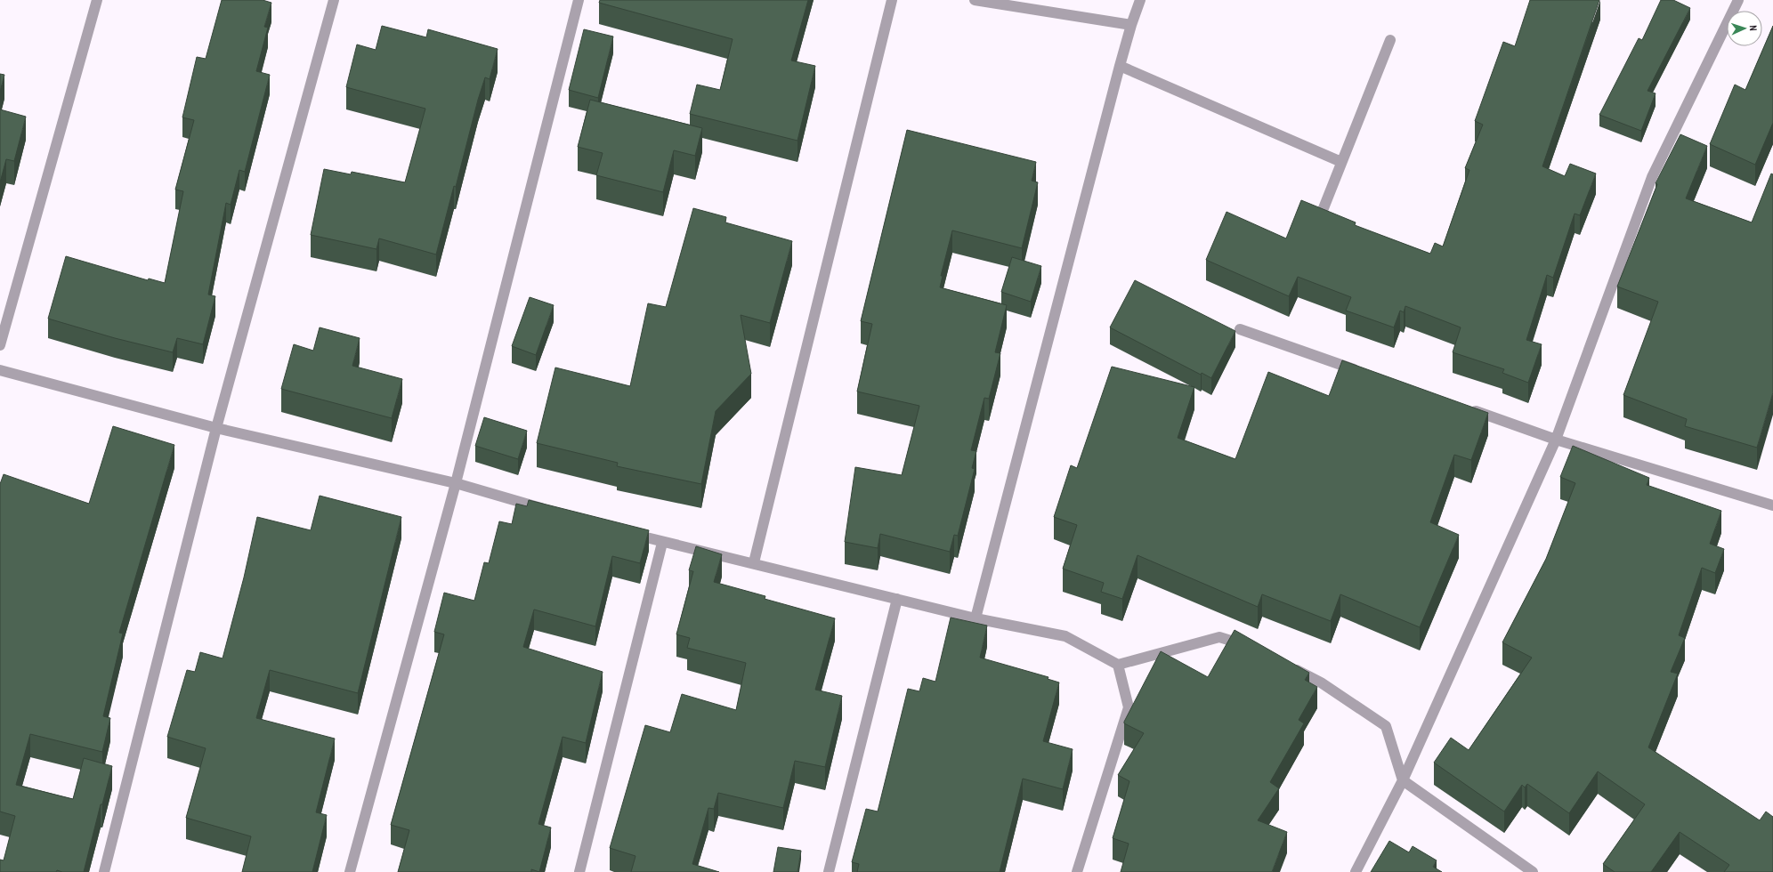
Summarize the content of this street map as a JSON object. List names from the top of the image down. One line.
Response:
{"north":"right"}
